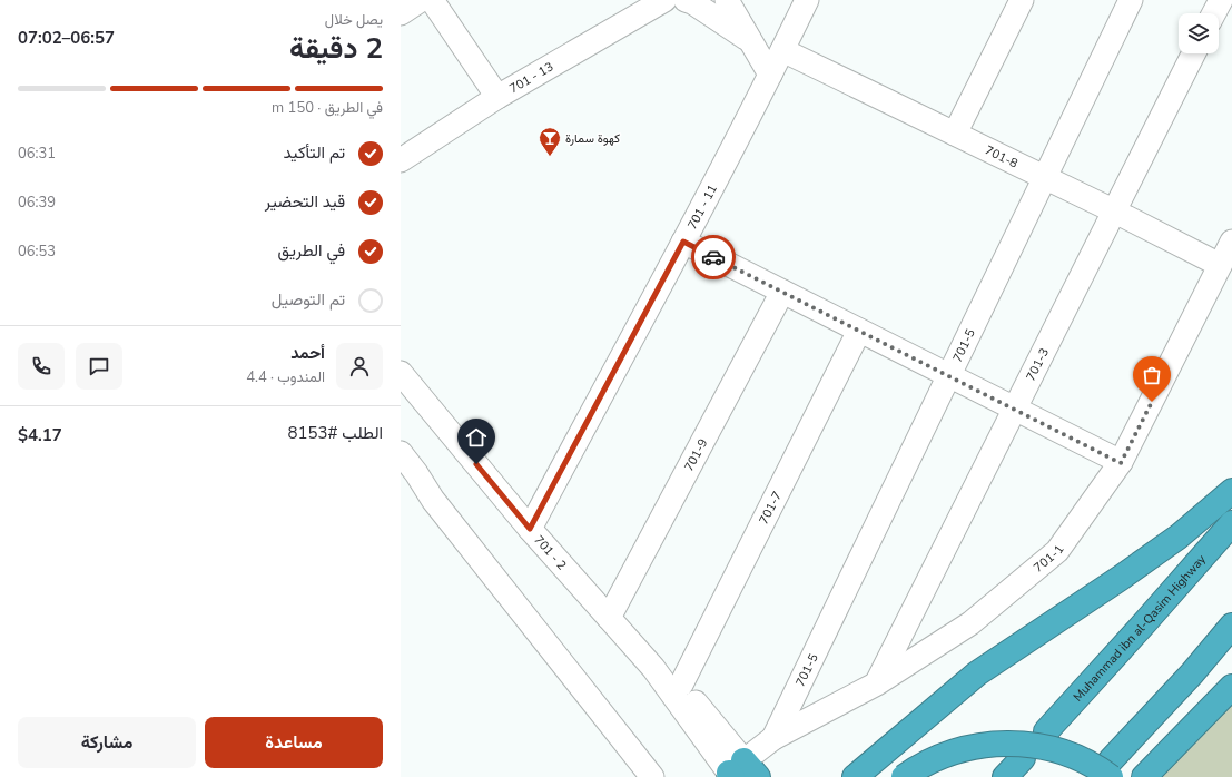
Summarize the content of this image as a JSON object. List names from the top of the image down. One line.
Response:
{"streets":{"highway":["Muhammad ibn al-Qasim Highway"],"street":["701 - 13","701-8","701 - 11","701-5","701-3","701-9","701-7","701 - 2","701-1"]},"crossings":[["701-8","701 - 11"],["701-8","701-5"],["701-8","701-3"],["701-8","701-1"],["701 - 11","701 - 2"],["701-5","701-1"],["701-3","701-1"],["701-9","701 - 2"],["701 - 2","701-1"]],"places":{"bar":["كهوة سمارة"]},"page":{"heading":["2 دقيقة","يصل خلال","06:57–07:02"],"panel":["أحمد","المندوب · 4.4","الطلب #8153","$4.17"],"bar":"في الطريق · 150 m","list":[["تم التأكيد","06:31"],["قيد التحضير","06:39"],["في الطريق","06:53"],"تم التوصيل"],"buttons":["مساعدة","مشاركة"]}}
